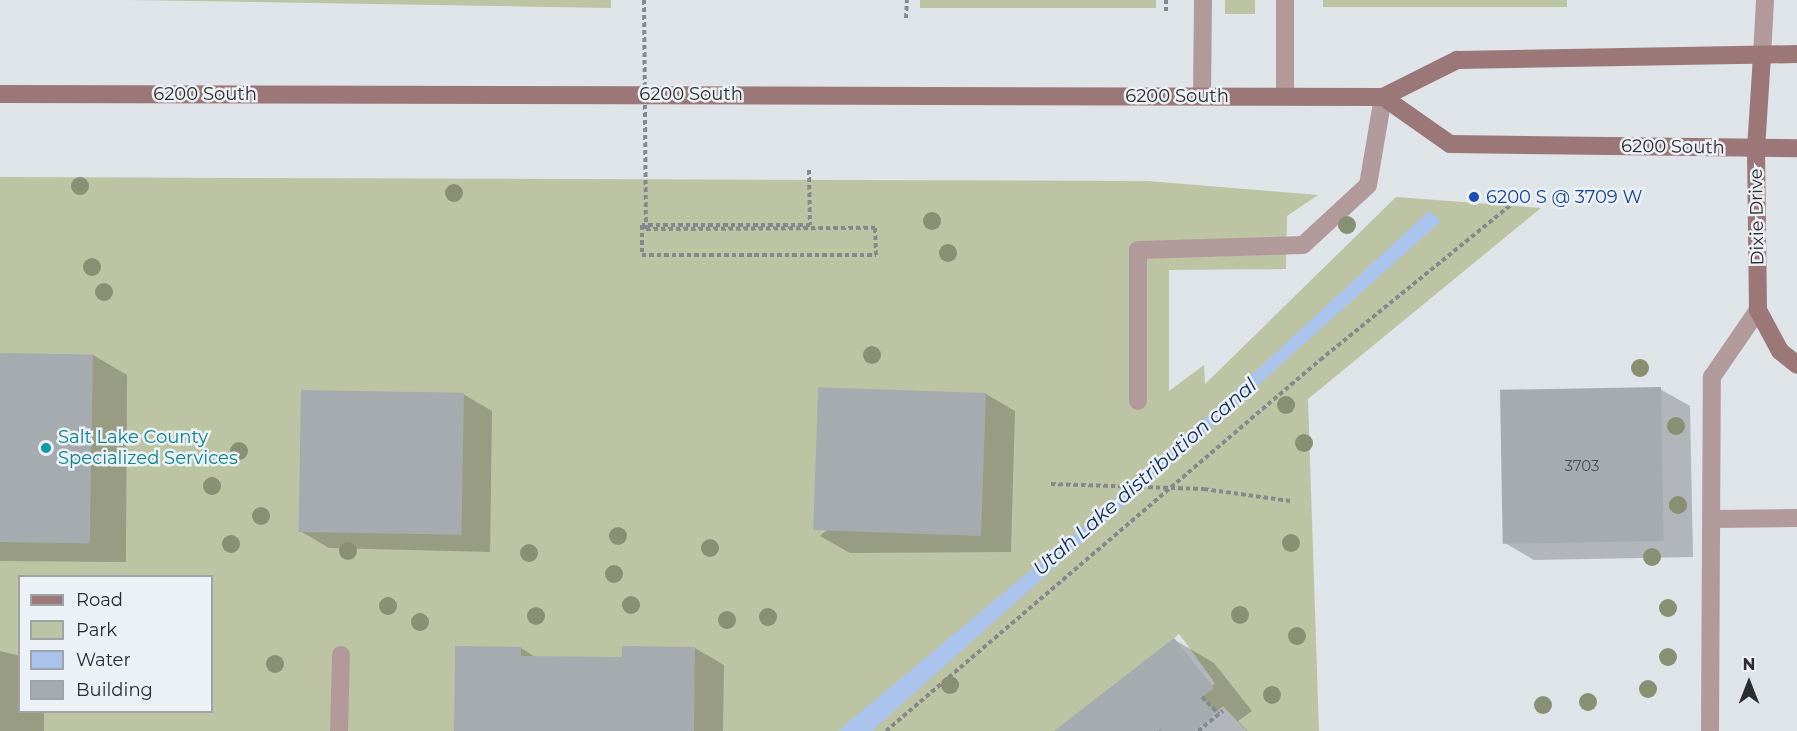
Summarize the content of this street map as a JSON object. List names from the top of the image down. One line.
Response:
{"streets":{"main road":["6200 South","Dixie Drive"]},"crossings":[["6200 South","Dixie Drive"]],"water":["Utah Lake distribution canal"],"places":["6200 S @ 3709 W","Salt Lake County Specialized Services"],"house_numbers":["3703"],"legend":["Road","Park","Water","Building"],"north":"top"}
